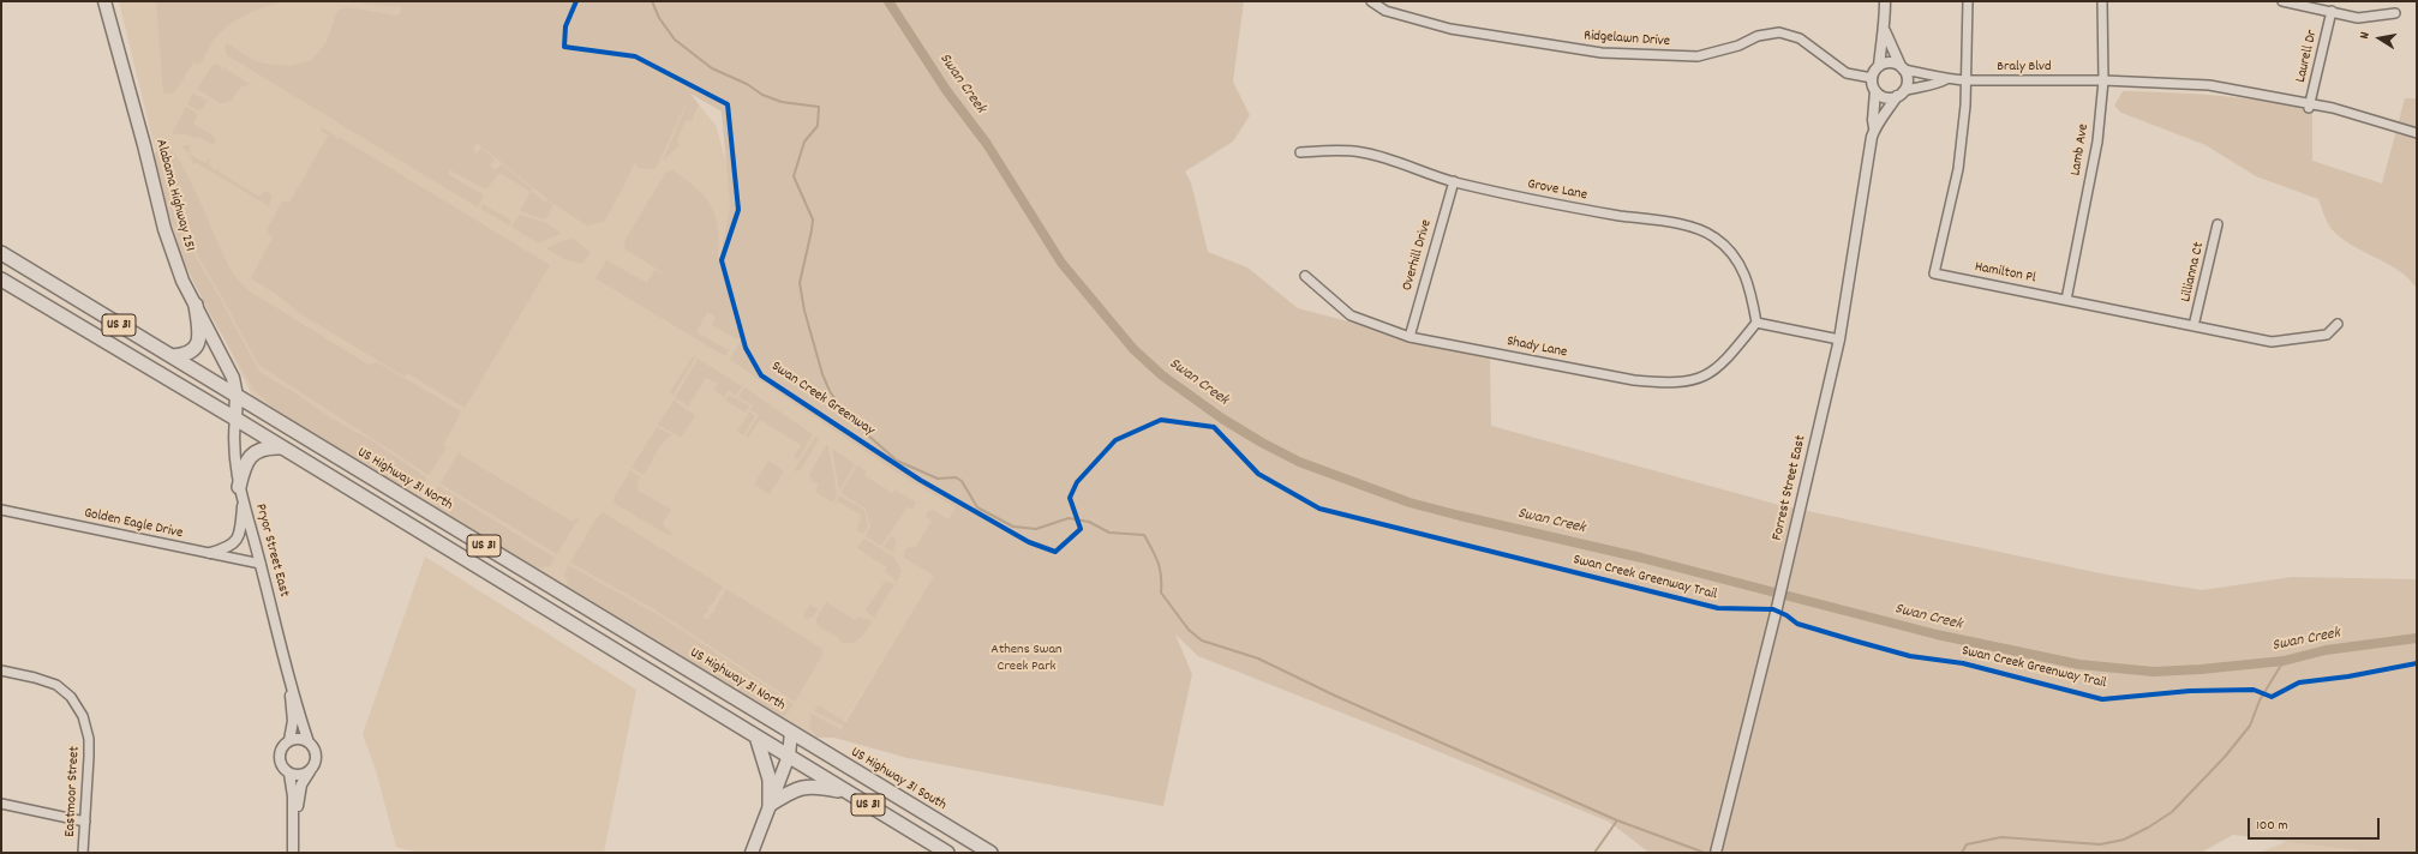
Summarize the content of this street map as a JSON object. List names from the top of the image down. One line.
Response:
{"streets":{"main road":["Alabama Highway 251","US 31","US Highway 31 North","US Highway 31 South"],"street":["Ridgelawn Drive","Laurell Dr","Braly Blvd","Lamb Ave","Grove Lane","Overhill Drive","Lillianna Ct","Hamilton Pl","Shady Lane","Forrest Street East","Golden Eagle Drive","Pryor Street East","Eastmoor Street"],"cycle path":["Swan Creek Greenway"]},"crossings":[["Ridgelawn Drive","Forrest Street East"],["Laurell Dr","Braly Blvd"],["Braly Blvd","Lamb Ave"],["Braly Blvd","Hamilton Pl"],["Lamb Ave","Hamilton Pl"],["Grove Lane","Overhill Drive"],["Grove Lane","Shady Lane"],["Alabama Highway 251","US 31"],["Alabama Highway 251","US Highway 31 North"],["Alabama Highway 251","Pryor Street East"],["Overhill Drive","Shady Lane"],["Lillianna Ct","Hamilton Pl"],["US 31","Pryor Street East"],["US Highway 31 North","US Highway 31 South"],["Golden Eagle Drive","Pryor Street East"]],"water":["Swan Creek"],"parks":["Athens Swan Creek Park"],"scale_bar":"100 m","north":"left"}
